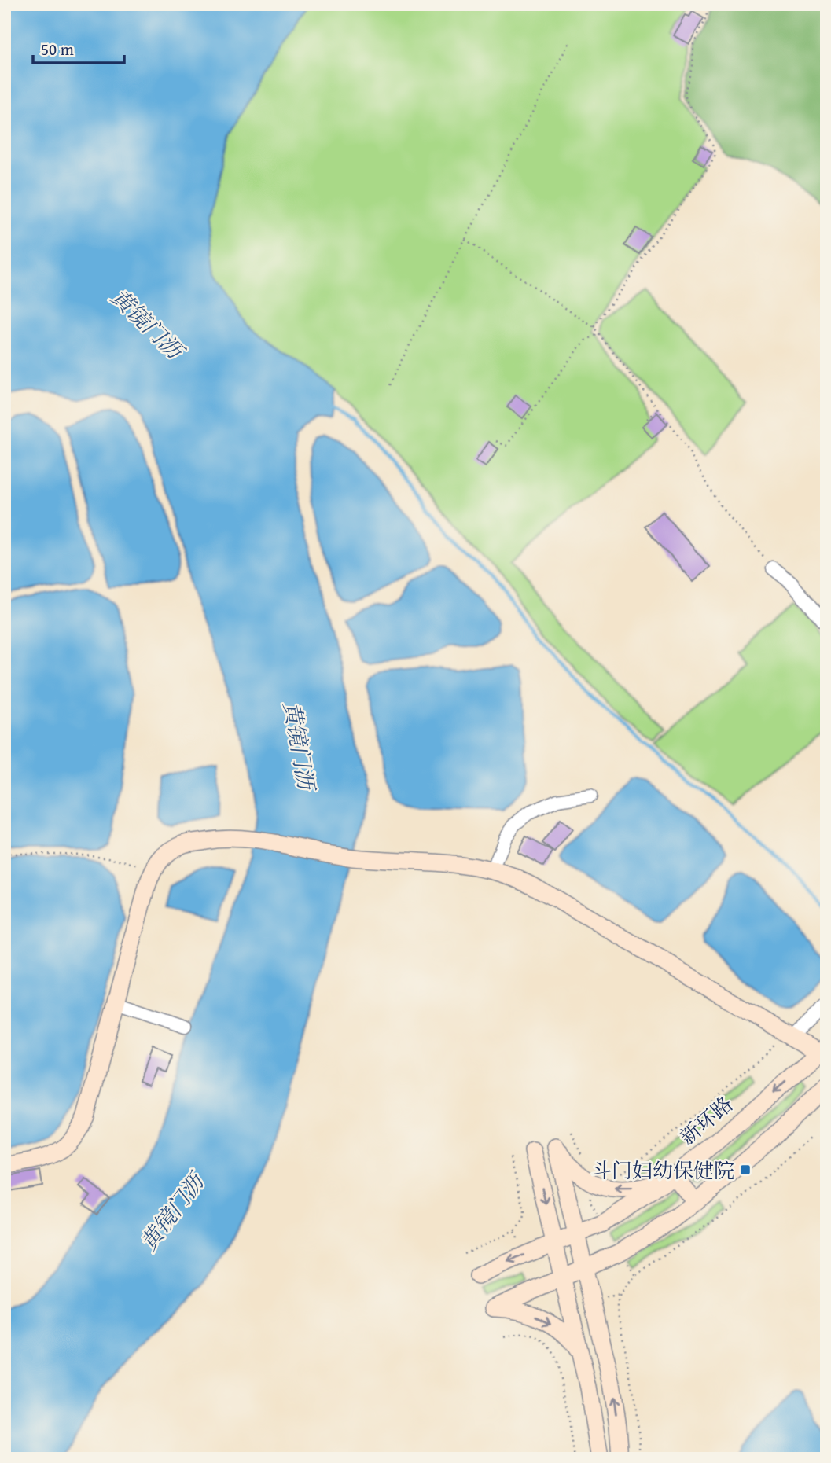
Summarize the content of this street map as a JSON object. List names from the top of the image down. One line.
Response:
{"streets":{"street":["新环路"]},"water":["黄镜门沥"],"places":{"transit":["斗门妇幼保健院"]},"scale_bar":"50 m"}
